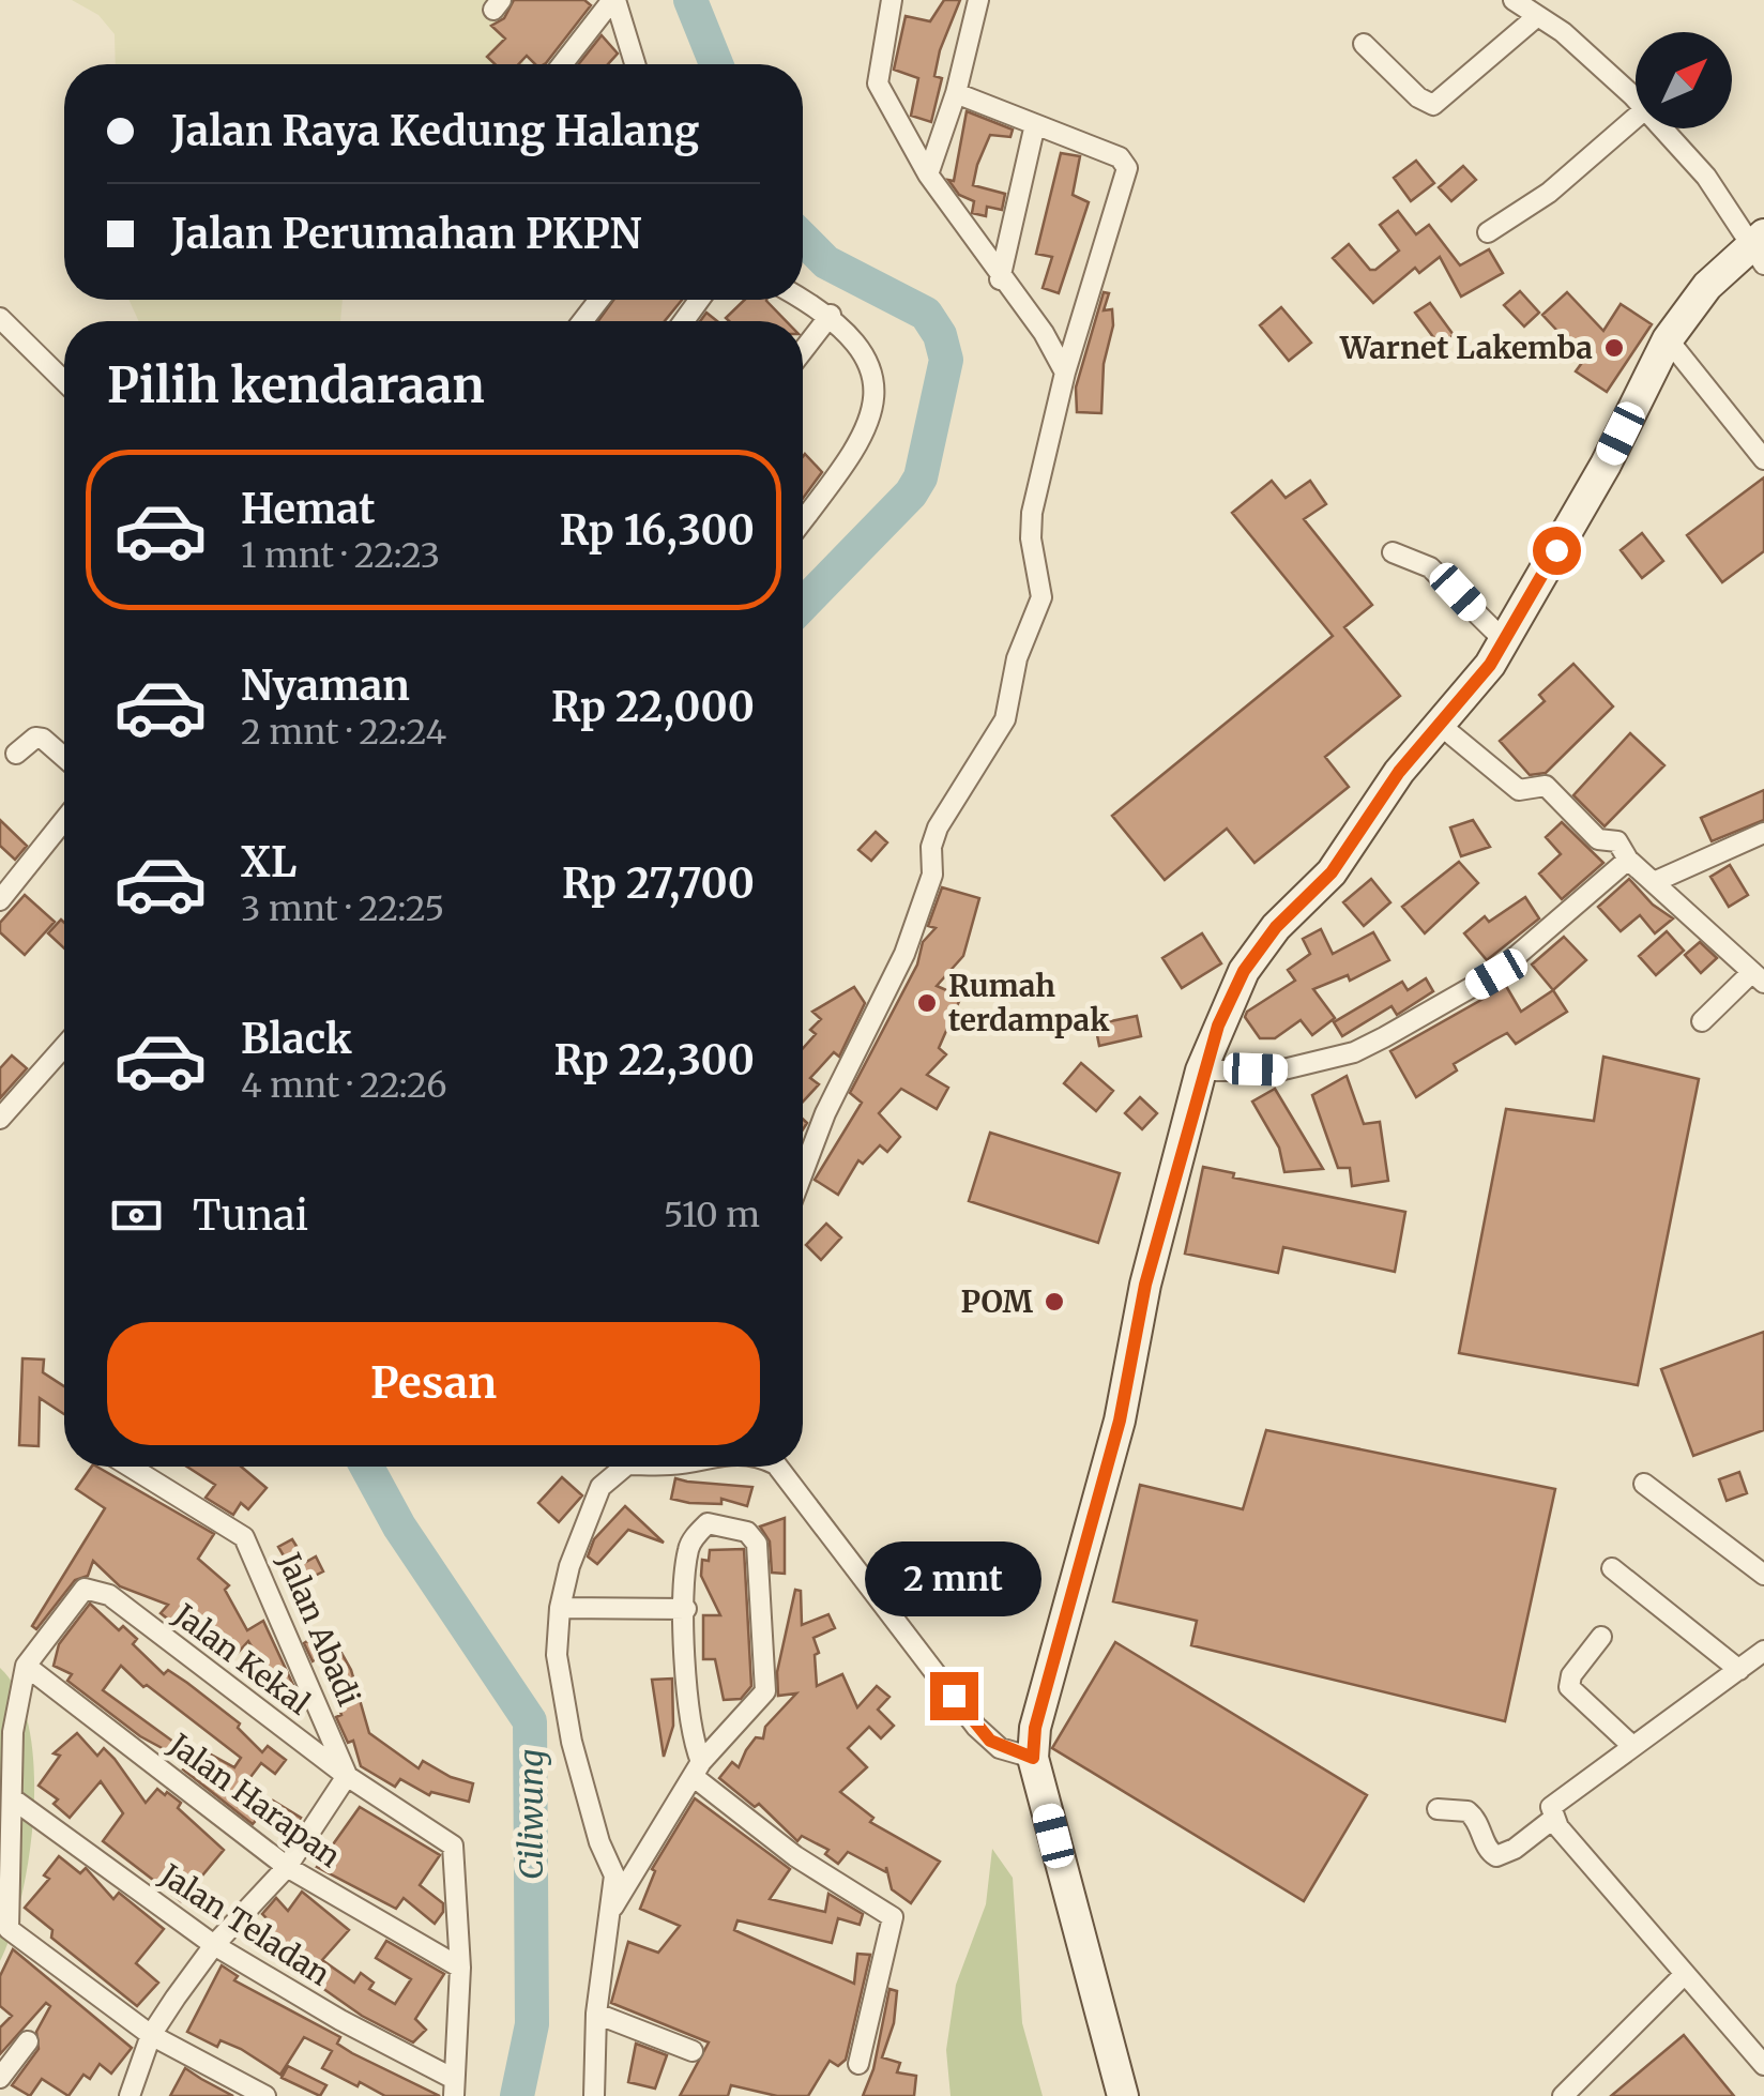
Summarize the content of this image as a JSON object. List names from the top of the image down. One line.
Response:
{"streets":{"street":["Jalan Abadi","Jalan Kekal","Jalan Harapan","Jalan Teladan"]},"crossings":[["Jalan Abadi","Jalan Kekal"],["Jalan Kekal","Jalan Harapan"],["Jalan Kekal","Jalan Teladan"]],"water":["Ciliwung"],"places":["Warnet Lakemba","Rumah terdampak","POM"],"north":"top right","page":{"banner":["Jalan Raya Kedung Halang","Jalan Perumahan PKPN"],"heading":"Pilih kendaraan","list":[{"name":"Hemat","note":"1 mnt · 22:23","value":"Rp 16,300"},{"name":"Nyaman","note":"2 mnt · 22:24","value":"Rp 22,000"},{"name":"XL","note":"3 mnt · 22:25","value":"Rp 27,700"},{"name":"Black","note":"4 mnt · 22:26","value":"Rp 22,300"}],"pay":["Tunai","510 m"],"buttons":"Pesan","bubble":"2 mnt"}}
